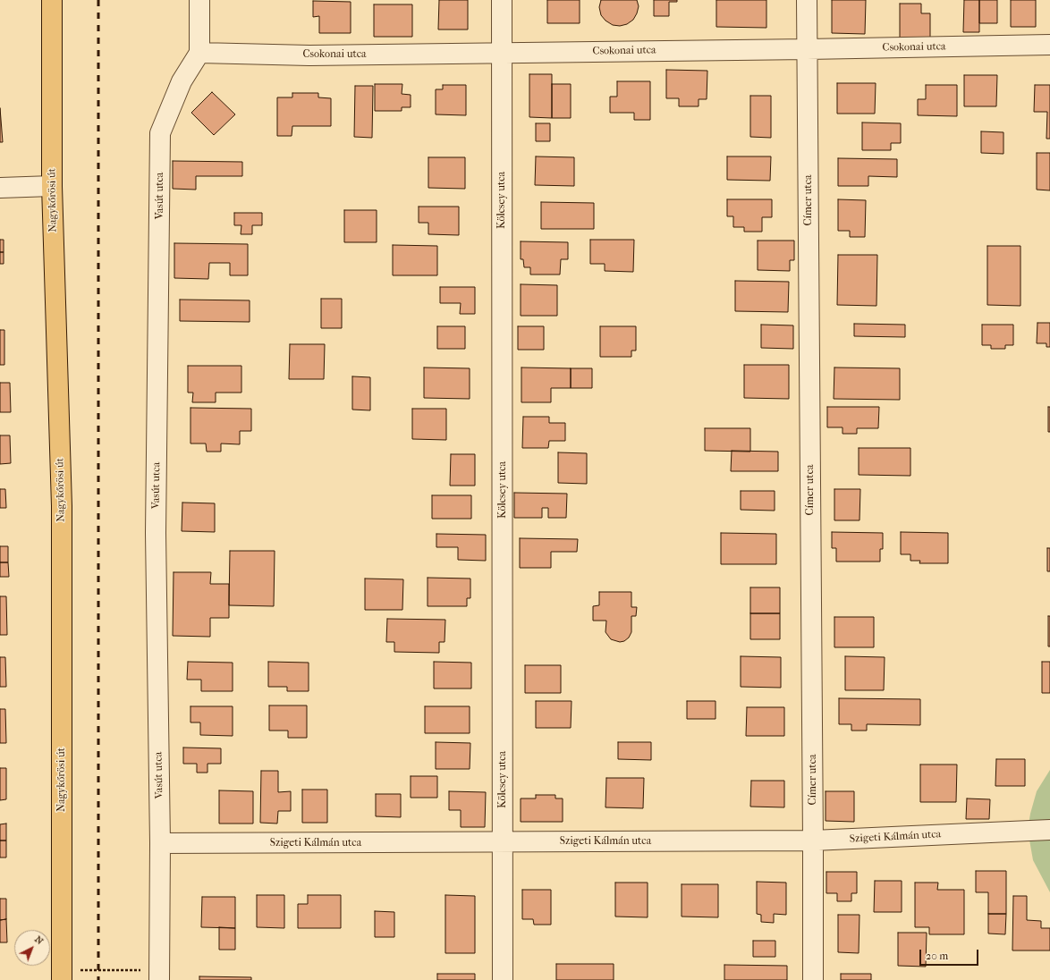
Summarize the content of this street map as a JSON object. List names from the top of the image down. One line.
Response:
{"streets":{"main road":["Nagykőrösi út"],"street":["Csokonai utca","Vasút utca","Kölcsey utca","Címer utca","Szigeti Kálmán utca"]},"crossings":[["Csokonai utca","Vasút utca"],["Csokonai utca","Kölcsey utca"],["Csokonai utca","Címer utca"],["Vasút utca","Szigeti Kálmán utca"],["Kölcsey utca","Szigeti Kálmán utca"],["Címer utca","Szigeti Kálmán utca"]],"scale_bar":"20 m","north":"top right"}
